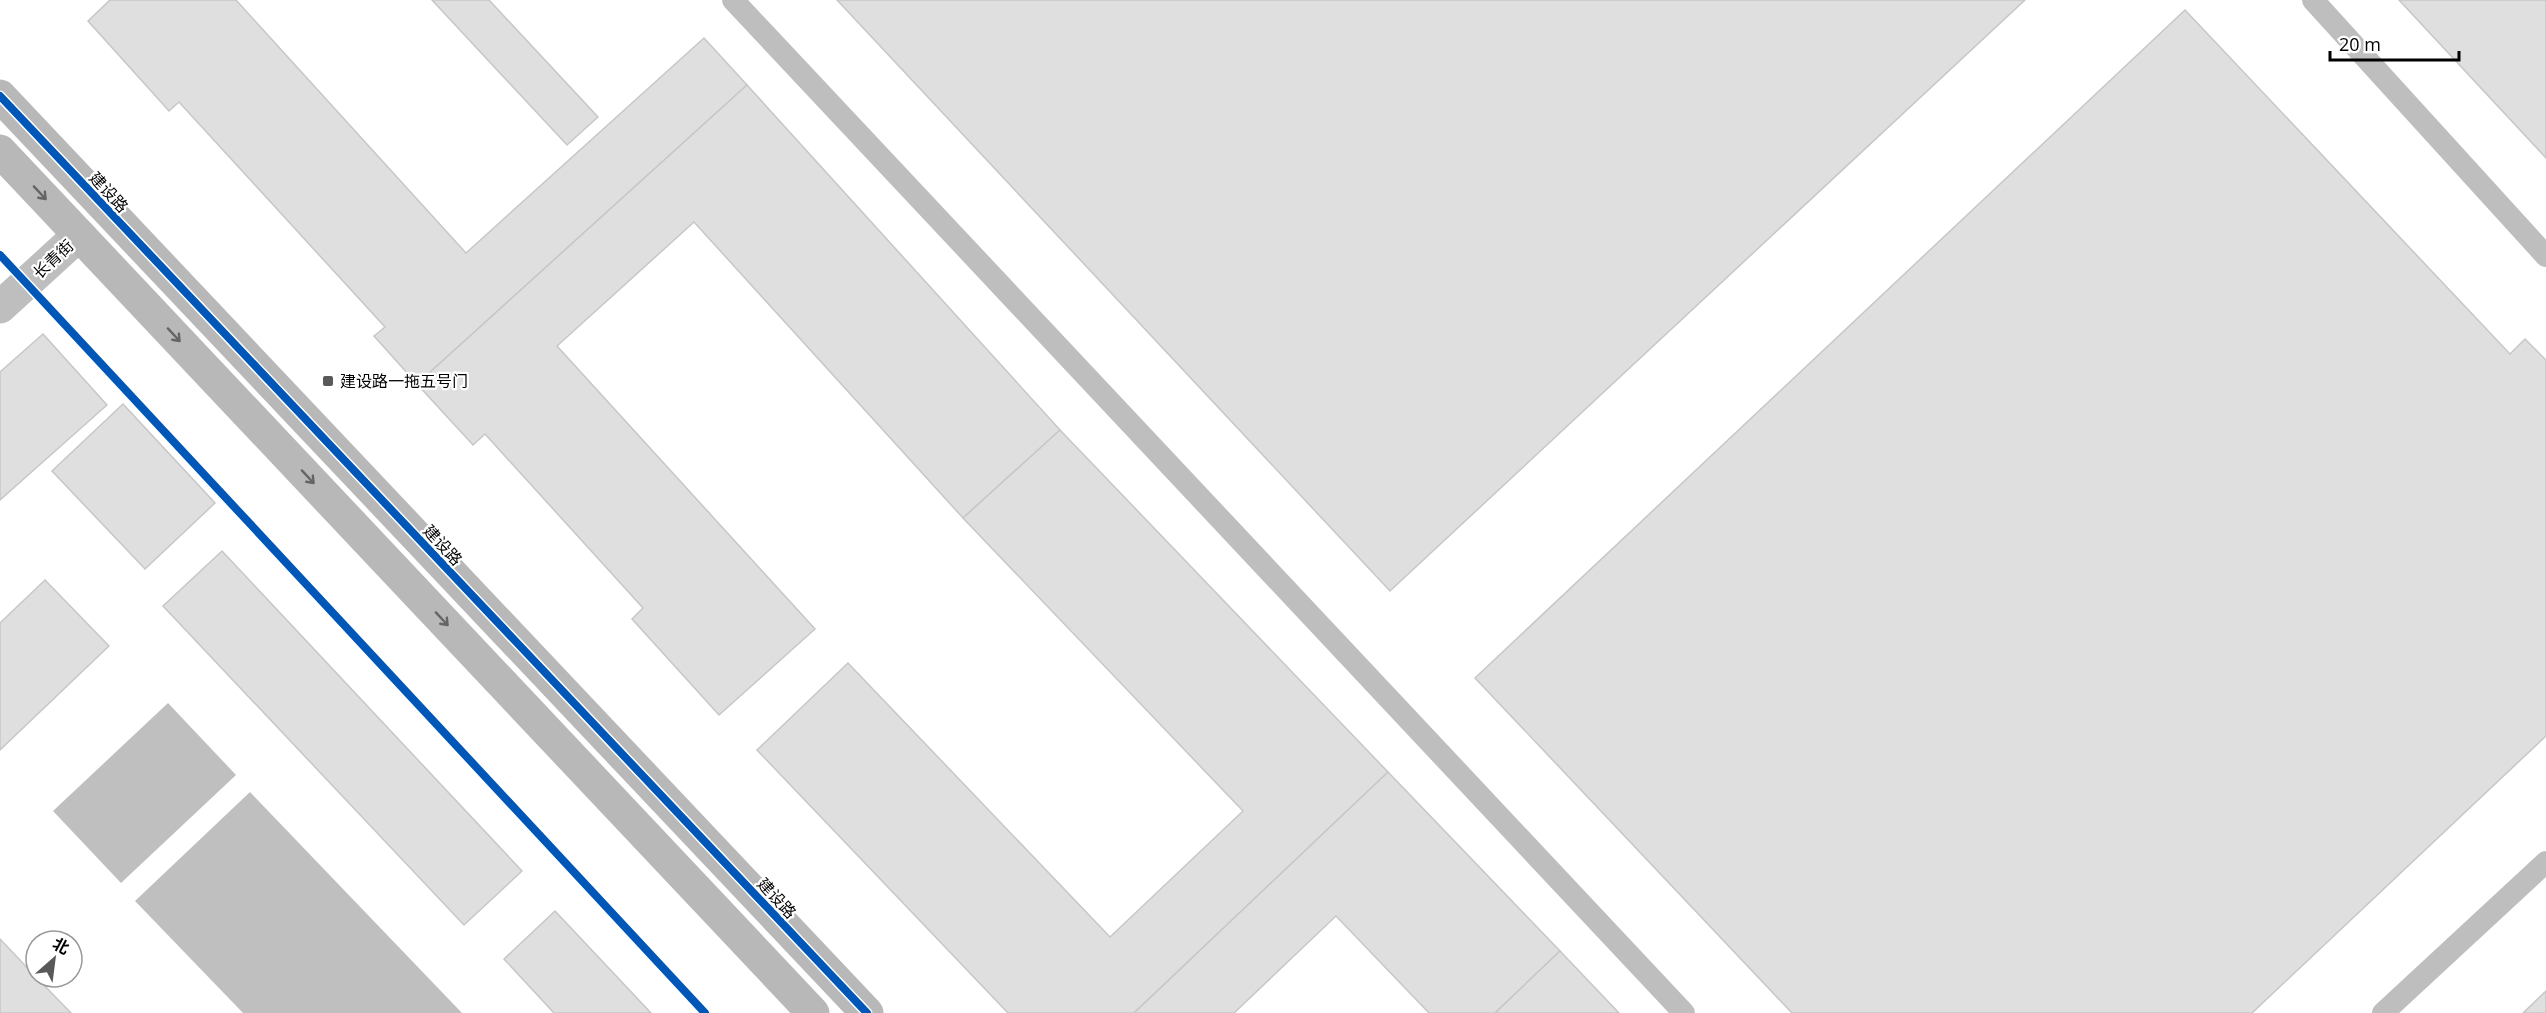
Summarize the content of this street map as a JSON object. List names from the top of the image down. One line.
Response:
{"streets":{"street":["建设路","长青街"]},"places":{"transit":["建设路一拖五号门"]},"scale_bar":"20 m","north":"top right"}
